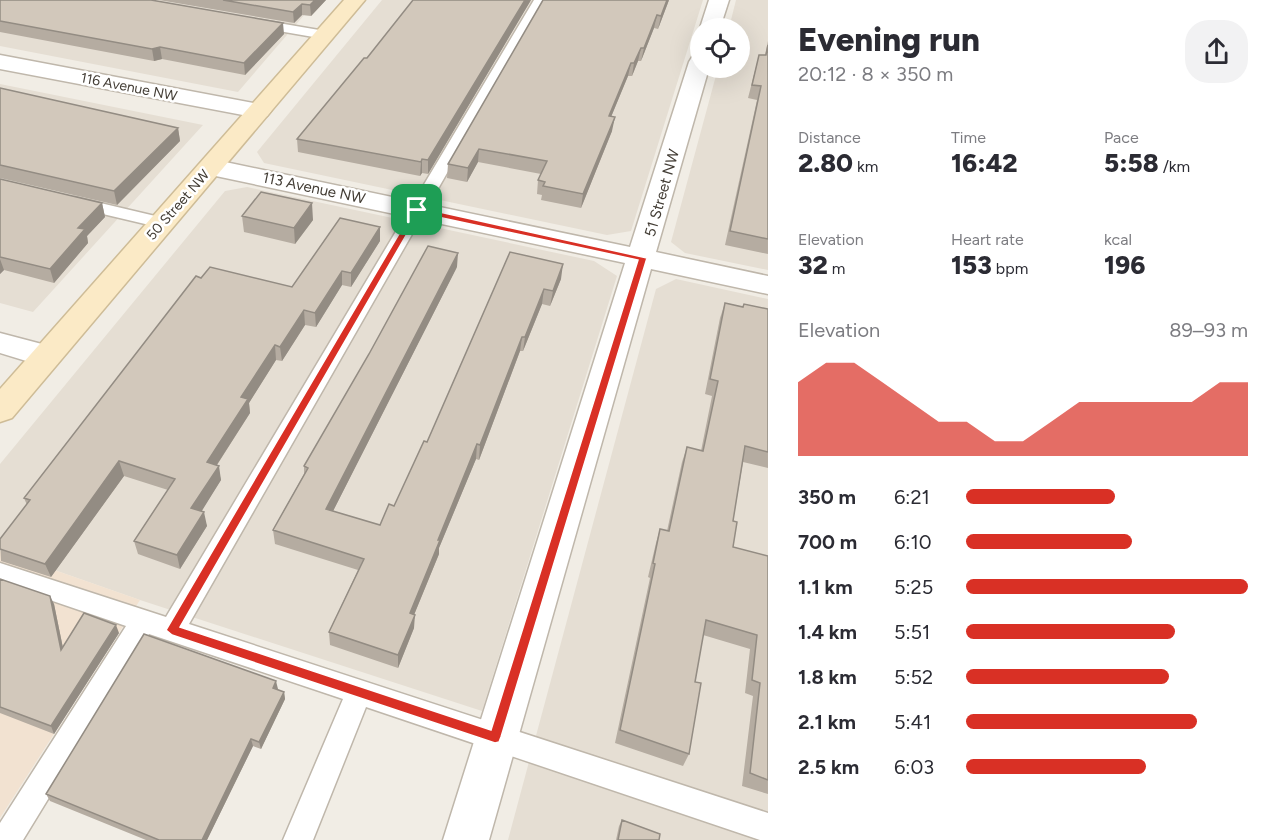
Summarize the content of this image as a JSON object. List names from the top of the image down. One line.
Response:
{"streets":{"main road":["50 Street NW"],"street":["116 Avenue NW","113 Avenue NW","51 Street NW"]},"crossings":[["116 Avenue NW","50 Street NW"],["113 Avenue NW","51 Street NW"],["113 Avenue NW","50 Street NW"]],"page":{"heading":["Evening run","20:12 · 8 × 350 m"],"stats":[["Distance","2.80 km"],["Time","16:42"],["Pace","5:58 /km"],["Elevation","32 m"],["Heart rate","153 bpm"],["kcal","196"]],"chart":["Elevation","89–93 m"],"list":[{"name":"350 m","note":"6:21"},{"name":"700 m","note":"6:10"},{"name":"1.1 km","note":"5:25"},{"name":"1.4 km","note":"5:51"},{"name":"1.8 km","note":"5:52"},{"name":"2.1 km","note":"5:41"},{"name":"2.5 km","note":"6:03"}]}}
